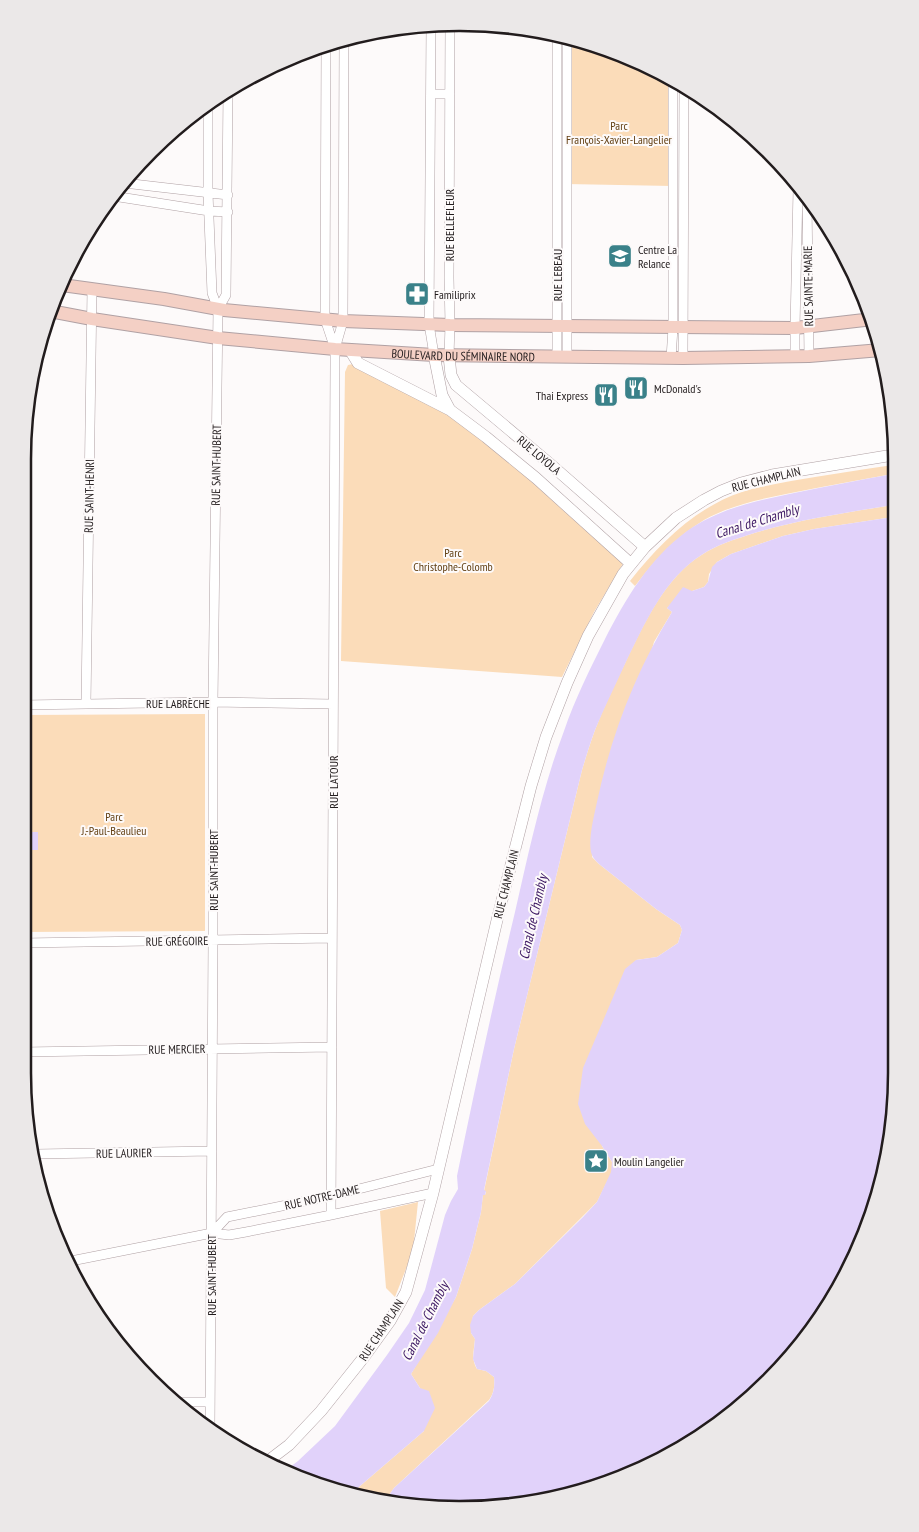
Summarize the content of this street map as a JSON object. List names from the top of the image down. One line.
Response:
{"streets":{"main road":["BOULEVARD DU SÉMINAIRE NORD"],"street":["RUE BELLEFLEUR","RUE LEBEAU","RUE SAINTE-MARIE","RUE LOYOLA","RUE SAINT-HUBERT","RUE CHAMPLAIN","RUE SAINT-HENRI","RUE LABRÈCHE","RUE LATOUR","RUE GRÉGOIRE","RUE MERCIER","RUE LAURIER","RUE NOTRE-DAME"]},"crossings":[["RUE BELLEFLEUR","BOULEVARD DU SÉMINAIRE NORD"],["RUE BELLEFLEUR","RUE LOYOLA"],["RUE LEBEAU","BOULEVARD DU SÉMINAIRE NORD"],["RUE SAINTE-MARIE","BOULEVARD DU SÉMINAIRE NORD"],["BOULEVARD DU SÉMINAIRE NORD","RUE LOYOLA"],["BOULEVARD DU SÉMINAIRE NORD","RUE SAINT-HUBERT"],["BOULEVARD DU SÉMINAIRE NORD","RUE SAINT-HENRI"],["BOULEVARD DU SÉMINAIRE NORD","RUE LATOUR"],["RUE LOYOLA","RUE CHAMPLAIN"],["RUE SAINT-HUBERT","RUE LABRÈCHE"],["RUE SAINT-HUBERT","RUE GRÉGOIRE"],["RUE SAINT-HUBERT","RUE MERCIER"],["RUE SAINT-HUBERT","RUE LAURIER"],["RUE SAINT-HUBERT","RUE NOTRE-DAME"],["RUE CHAMPLAIN","RUE NOTRE-DAME"],["RUE SAINT-HENRI","RUE LABRÈCHE"],["RUE LABRÈCHE","RUE LATOUR"],["RUE LATOUR","RUE GRÉGOIRE"],["RUE LATOUR","RUE MERCIER"],["RUE LATOUR","RUE NOTRE-DAME"]],"water":["Canal de Chambly"],"parks":["Parc François-Xavier-Langelier","Parc Christophe-Colomb","Parc J.-Paul-Beaulieu"],"places":{"school or university":["Centre La Relance"],"pharmacy":["Familiprix"],"restaurant":["McDonald's","Thai Express"],"place":["Moulin Langelier"]}}
